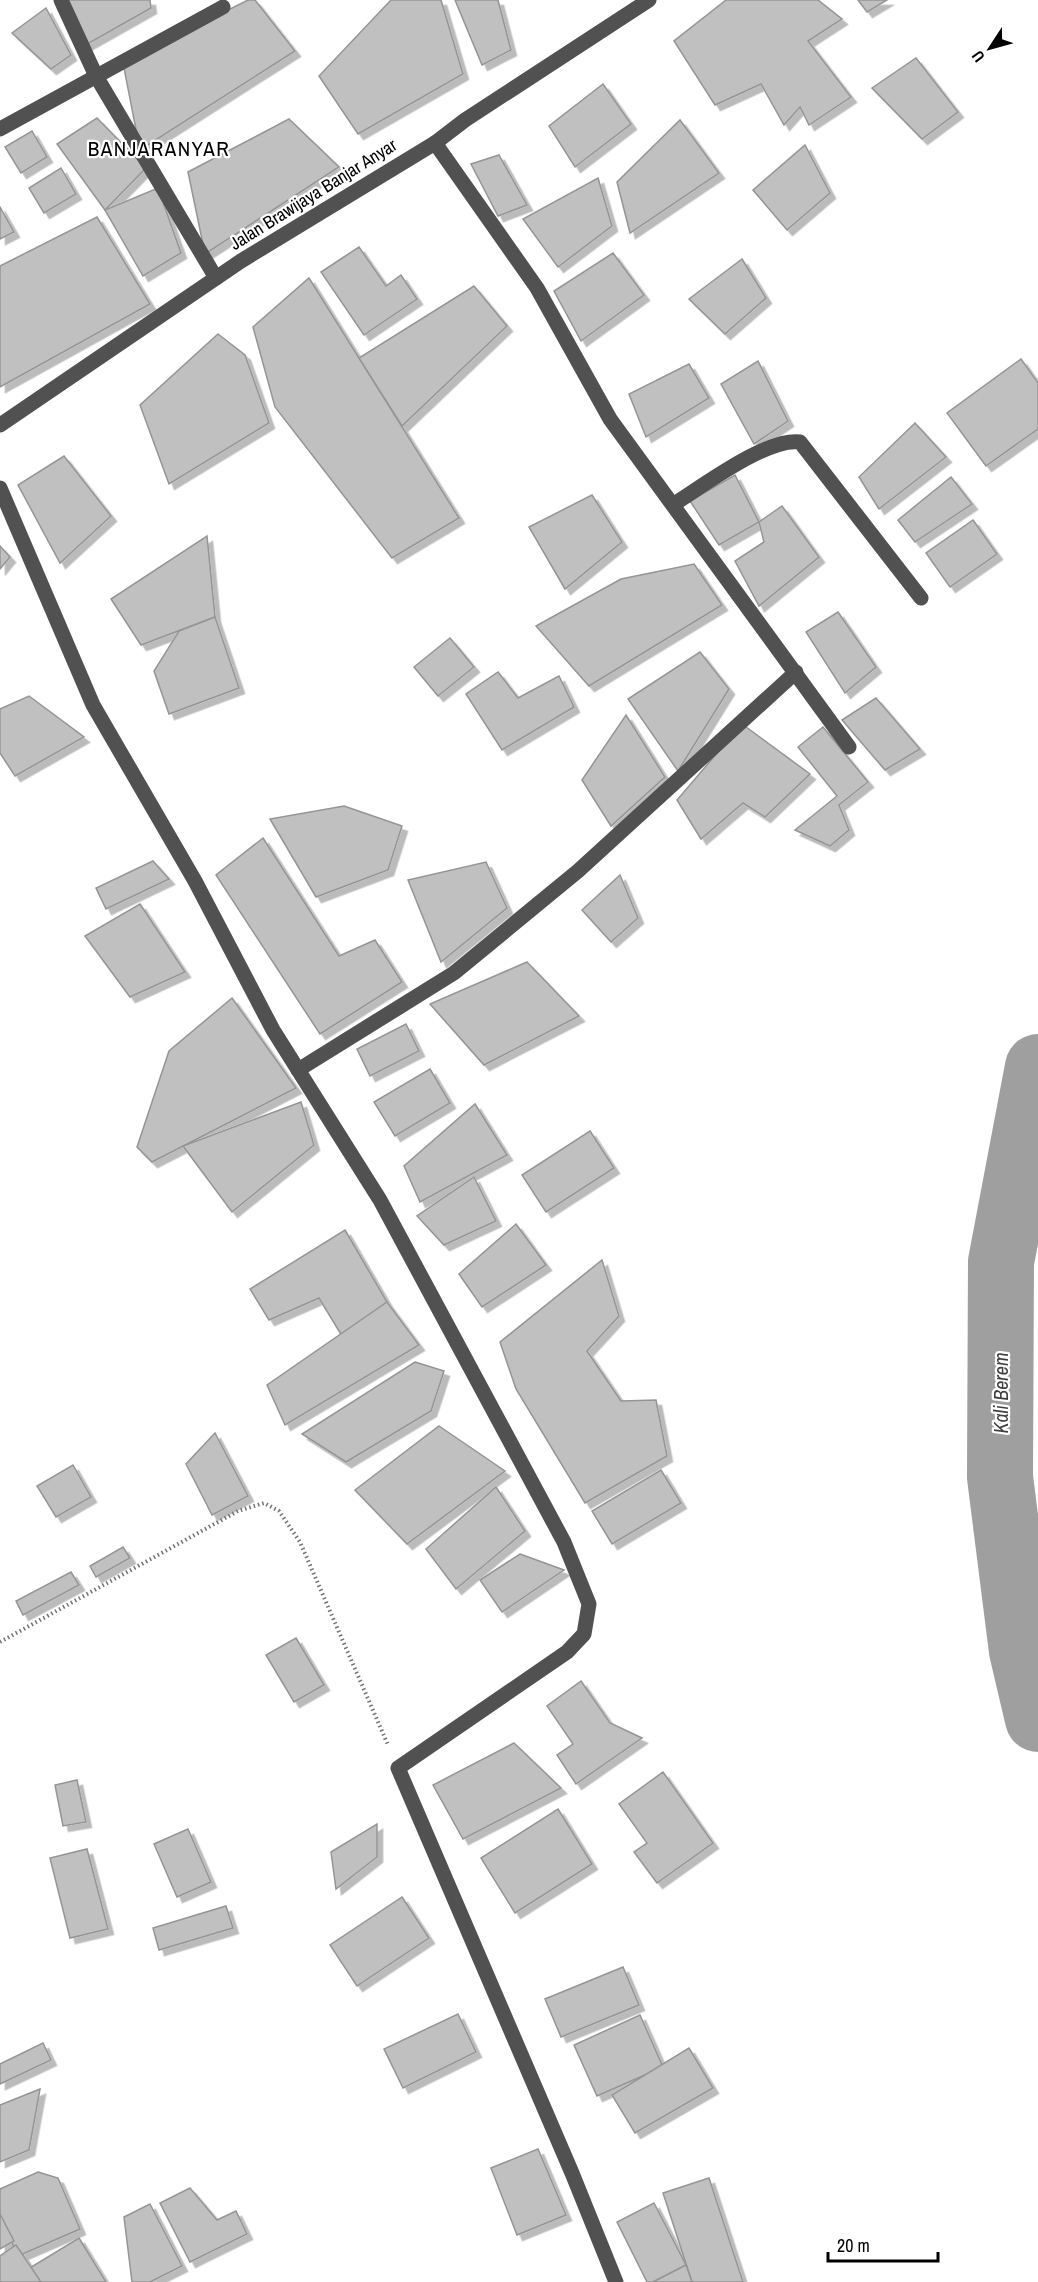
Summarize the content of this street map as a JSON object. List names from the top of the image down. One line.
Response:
{"streets":{"street":["Jalan Brawijaya Banjar Anyar"]},"districts":["BANJARANYAR"],"water":["Kali Berem"],"scale_bar":"20 m","north":"bottom left"}
